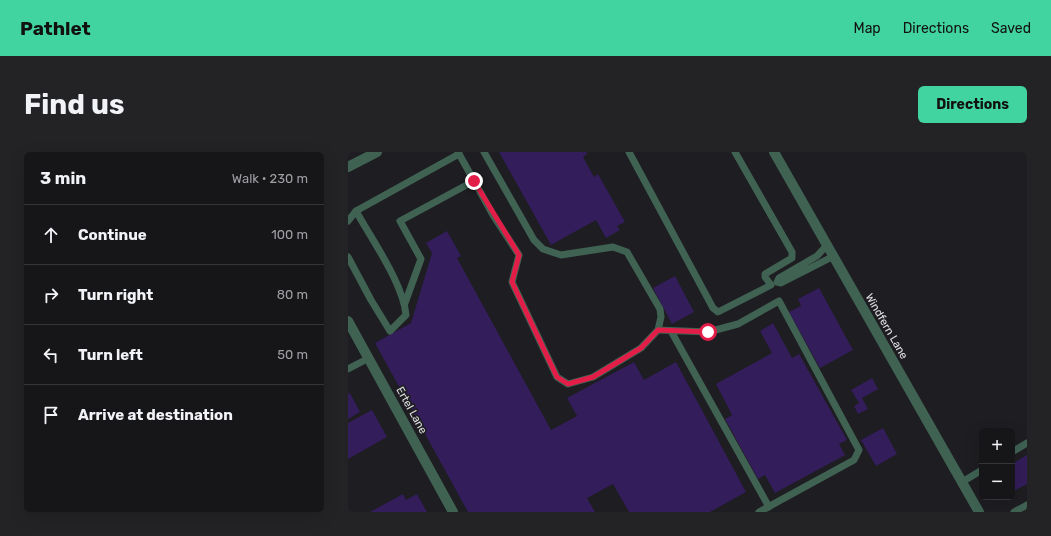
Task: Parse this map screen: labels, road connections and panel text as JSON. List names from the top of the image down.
{
  "streets": {
    "street": ["Windfern Lane", "Ertel Lane"]
  },
  "page": {
    "header": "Pathlet",
    "nav": ["Map", "Directions", "Saved"],
    "buttons": "Directions",
    "title": "Find us",
    "heading": ["3 min", "Walk · 230 m"],
    "list": [
      ["Continue", "100 m"],
      ["Turn right", "80 m"],
      ["Turn left", "50 m"],
      "Arrive at destination"
    ],
    "map_buttons": ["+", "−"]
  }
}
